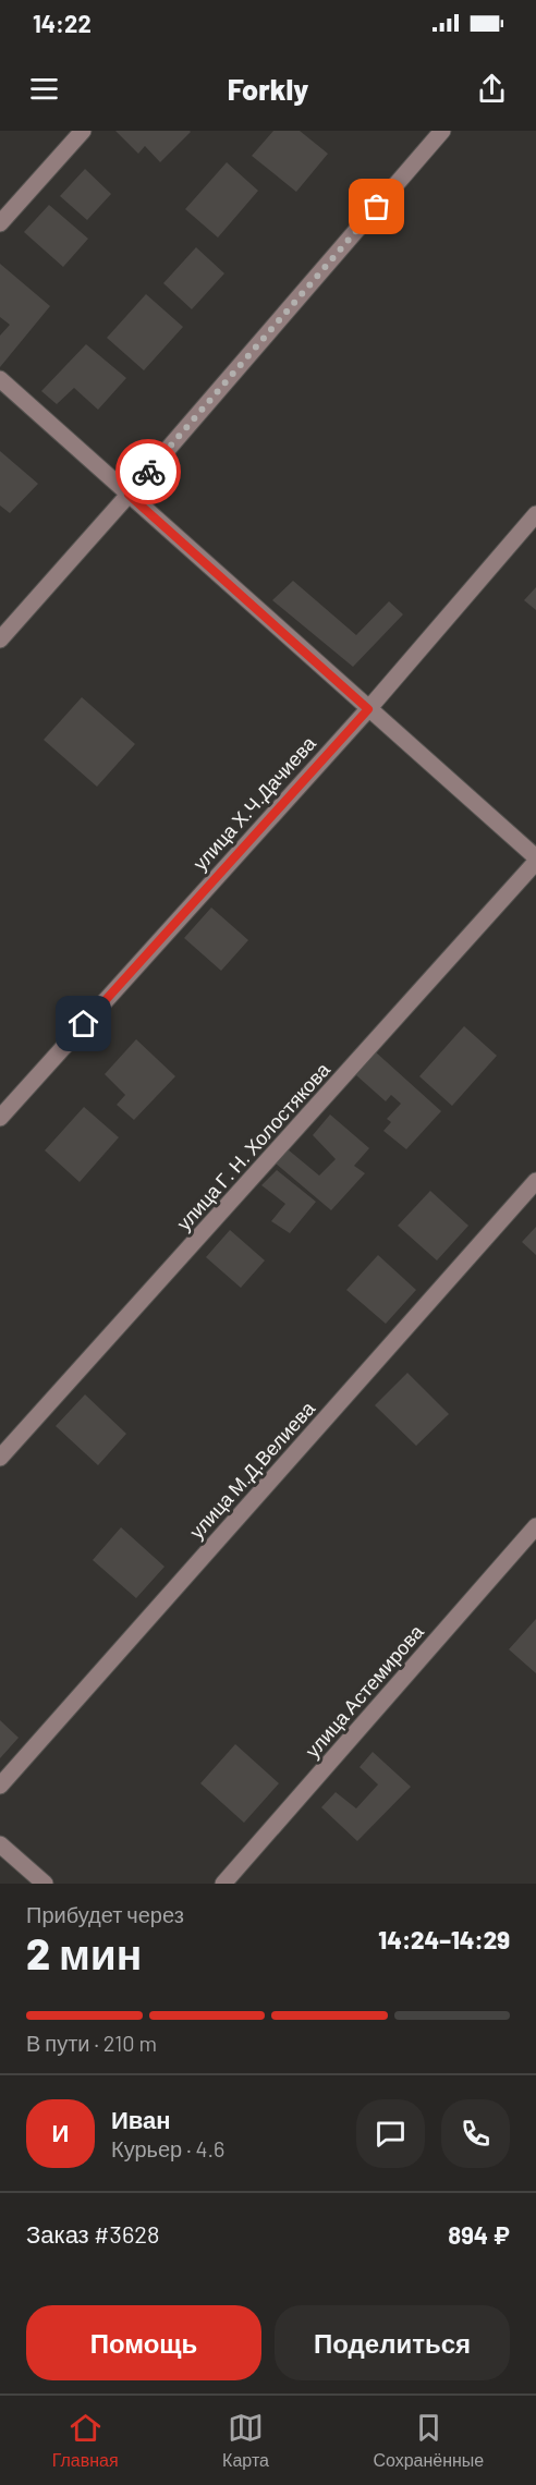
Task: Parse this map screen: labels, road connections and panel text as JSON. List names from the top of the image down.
{
  "streets": {
    "street": [
      "улица Х.Ч.Дачиева",
      "улица Г. Н. Холостякова",
      "улица М.Д.Велиева",
      "улица Астемирова"
    ]
  },
  "page": {
    "status": "14:22",
    "header": "Forkly",
    "heading": ["2 мин", "Прибудет через", "14:24–14:29"],
    "panel": [
      "Иван",
      "Курьер · 4.6",
      "Заказ #3628",
      "894 ₽"
    ],
    "bar": "В пути · 210 m",
    "round": "И",
    "buttons": ["Помощь", "Поделиться"],
    "tabs": ["Главная", "Карта", "Сохранённые"]
  }
}
